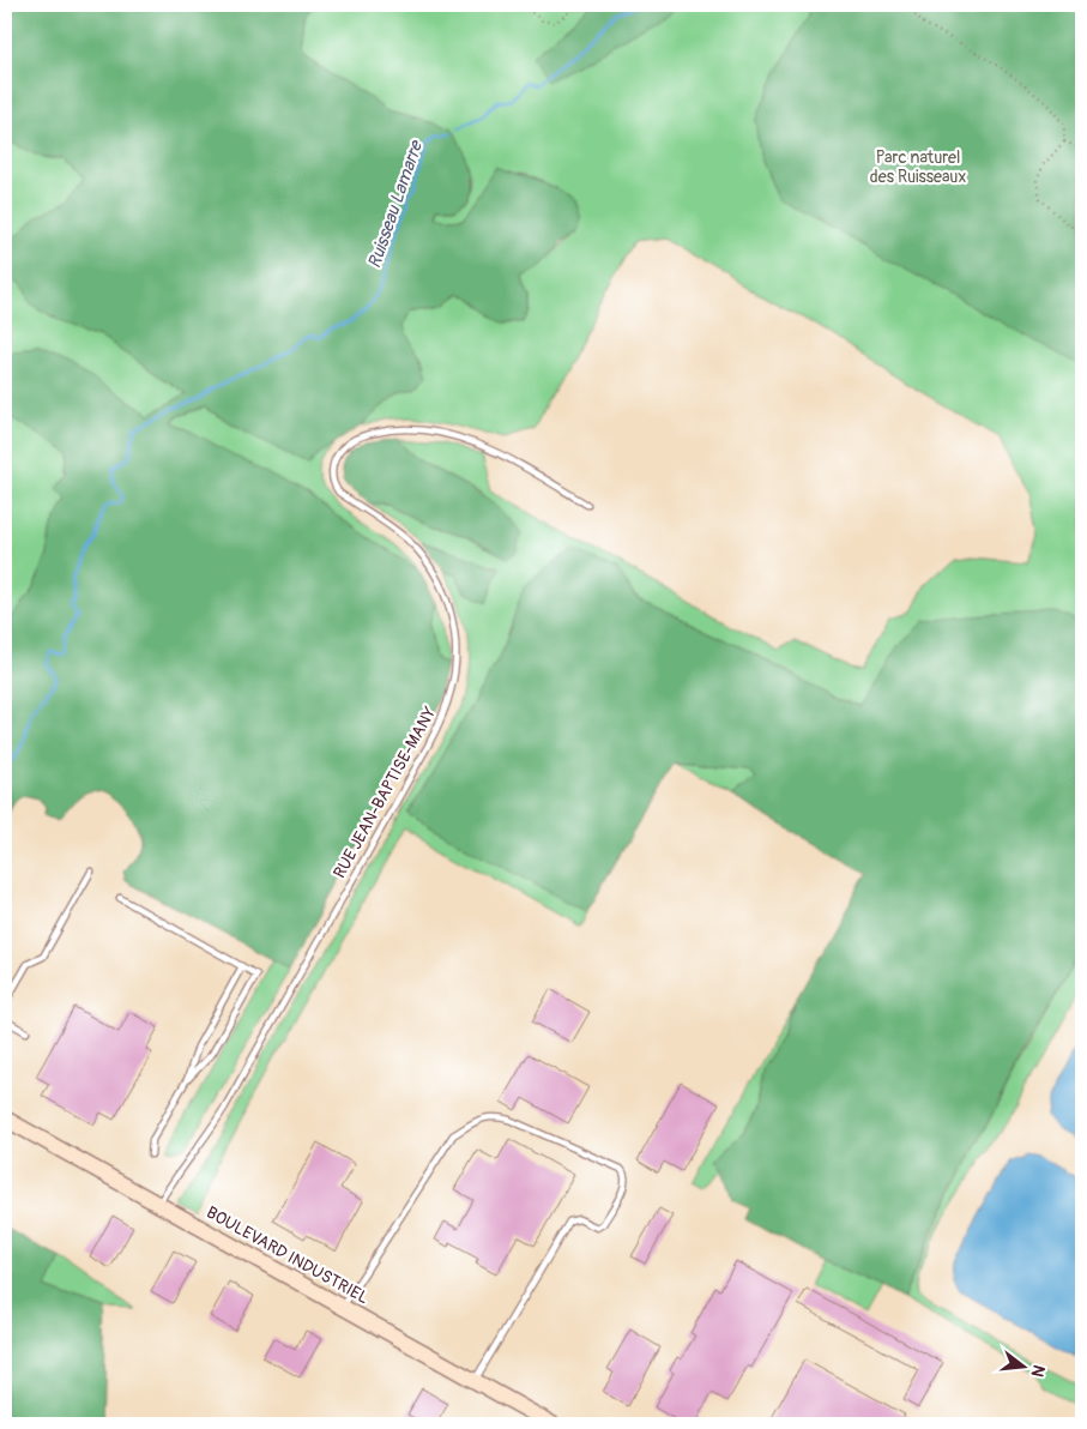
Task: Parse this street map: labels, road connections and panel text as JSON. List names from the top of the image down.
{
  "streets": {
    "street": ["BOULEVARD INDUSTRIEL"],
    "lane": ["RUE JEAN-BAPTISE-MANY"]
  },
  "crossings": [
    ["RUE JEAN-BAPTISE-MANY", "BOULEVARD INDUSTRIEL"]
  ],
  "water": ["Ruisseau Lamarre"],
  "parks": ["Parc naturel des Ruisseaux"],
  "north": "right"
}
